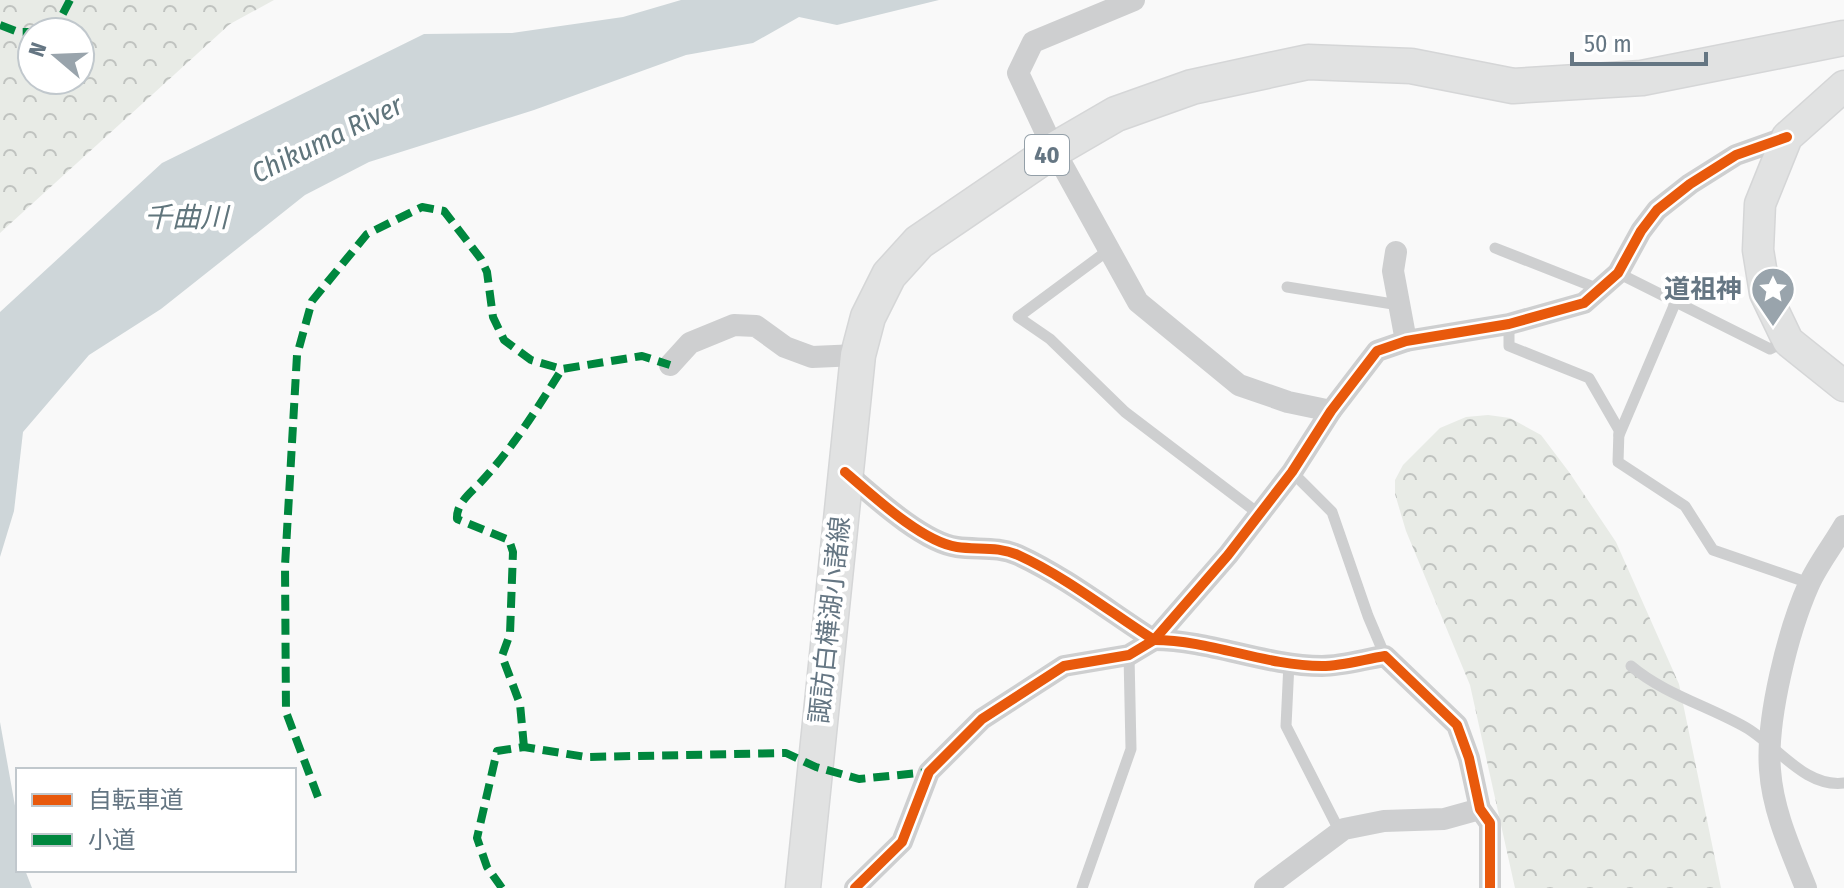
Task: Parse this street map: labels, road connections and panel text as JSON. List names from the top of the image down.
{
  "streets": {
    "main road": ["40", "諏訪白樺湖小諸線"]
  },
  "water": ["Chikuma River", "千曲川"],
  "places": {
    "place": ["道祖神"]
  },
  "legend": ["自転車道", "小道"],
  "scale_bar": "50 m",
  "north": "left"
}
